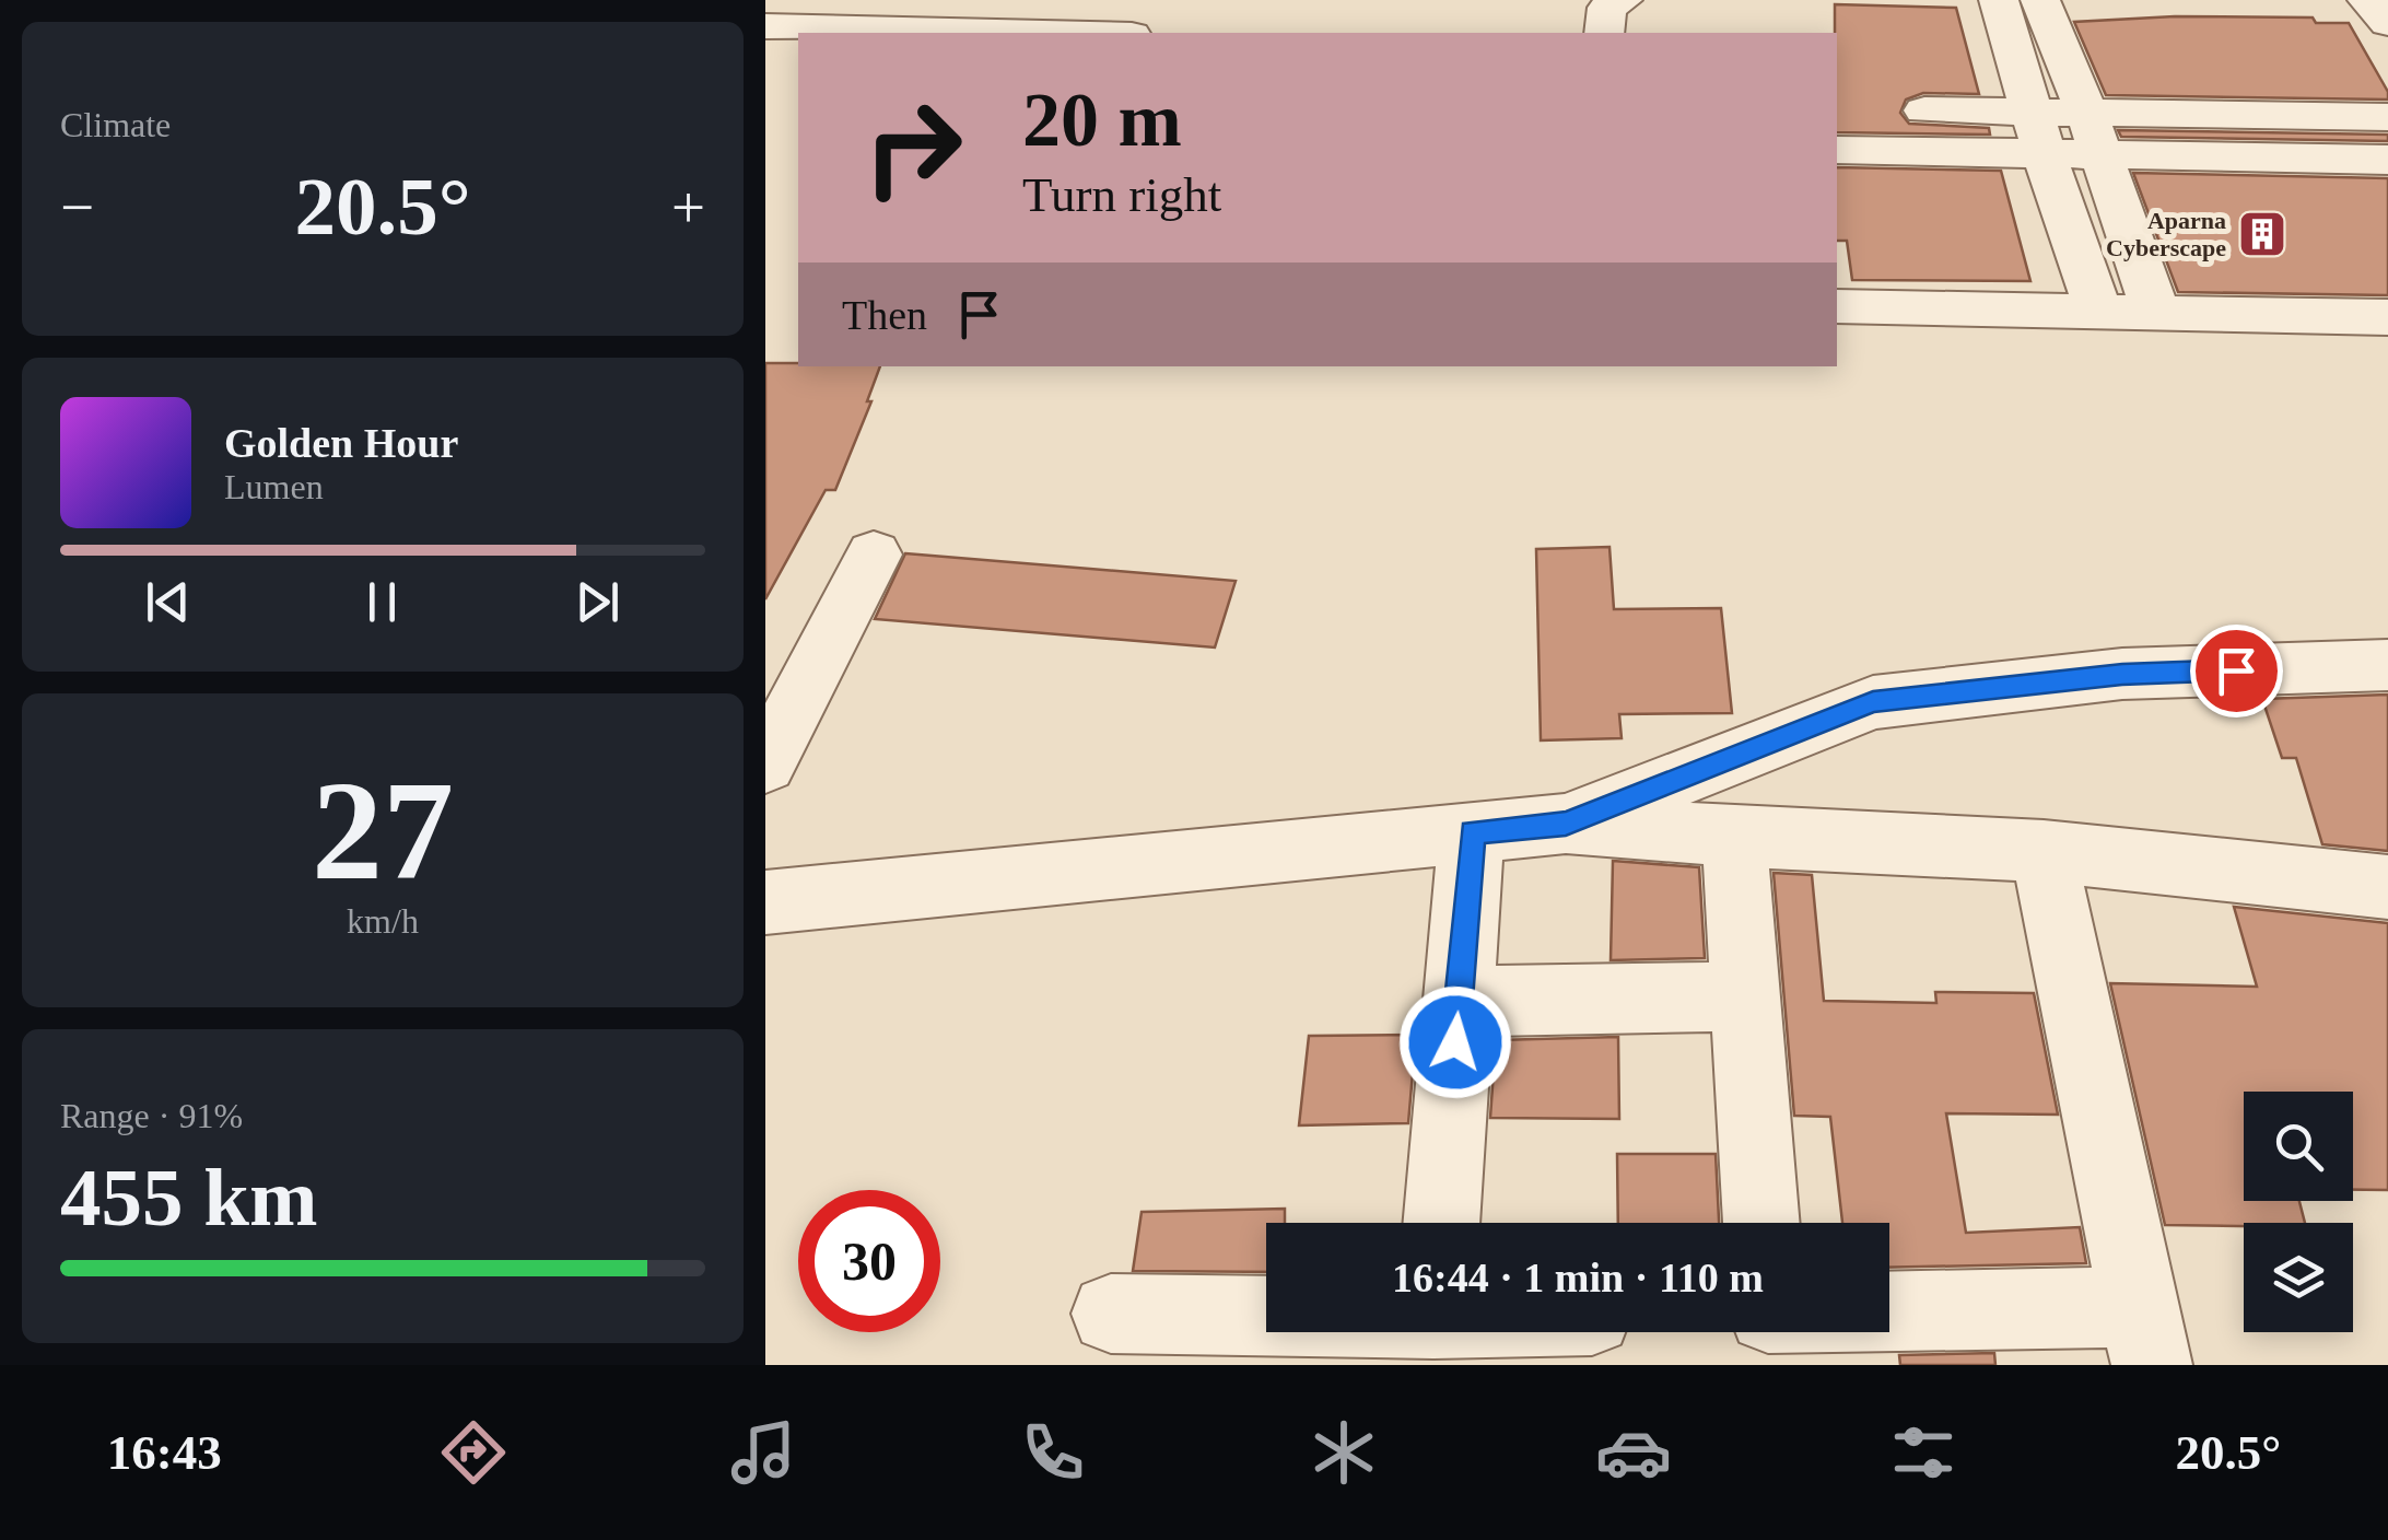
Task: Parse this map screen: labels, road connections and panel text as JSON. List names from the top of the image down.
{
  "places": {
    "building": ["Aparna Cyberscape"]
  },
  "page": {
    "tile": [
      "Climate",
      ["27", "km/h"],
      ["Range · 91%", "455 km"]
    ],
    "turn": ["20 m", "Turn right"],
    "heat": ["−", "20.5°", "+"],
    "then": "Then",
    "song": ["Golden Hour", "Lumen"],
    "limit": "30",
    "trip": "16:44 · 1 min · 110 m",
    "tabs": ["16:43", "20.5°"]
  }
}
